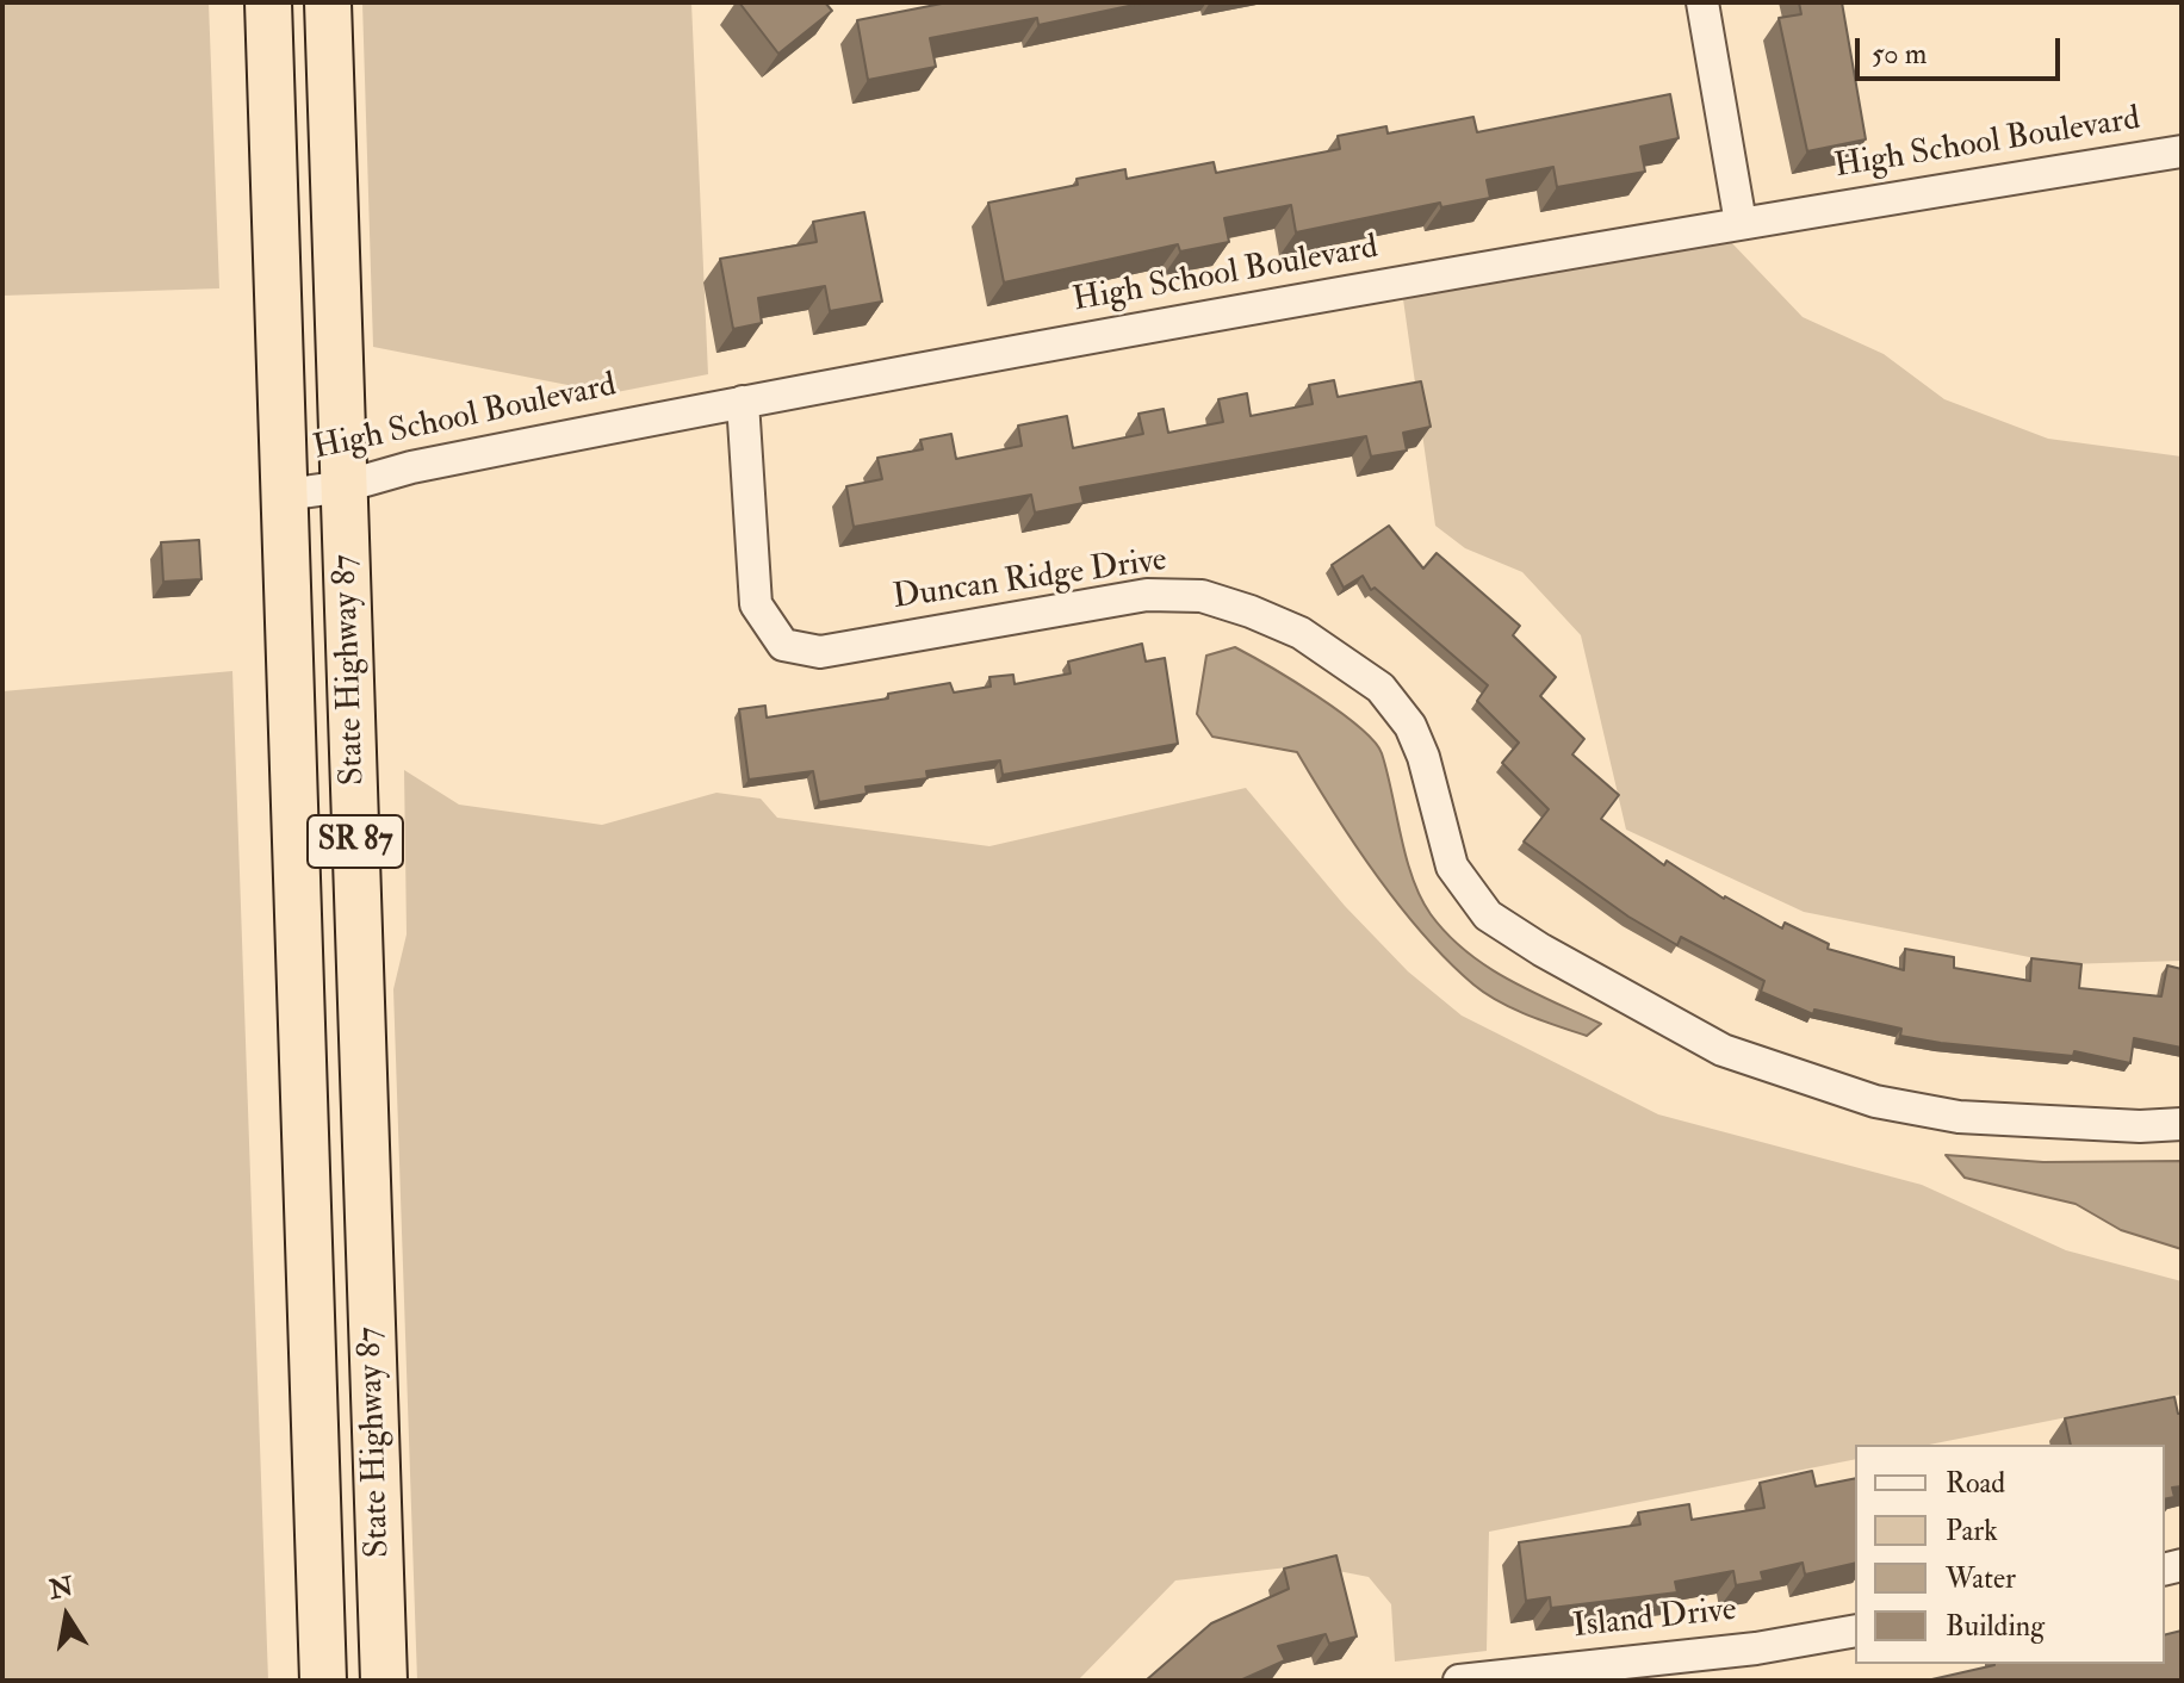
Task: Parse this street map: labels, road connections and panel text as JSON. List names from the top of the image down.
{
  "streets": {
    "highway": ["State Highway 87", "SR 87"],
    "street": ["High School Boulevard", "Duncan Ridge Drive", "Island Drive"]
  },
  "crossings": [
    ["High School Boulevard", "Duncan Ridge Drive"],
    ["High School Boulevard", "State Highway 87"],
    ["High School Boulevard", "SR 87"]
  ],
  "legend": [
    "Road",
    "Park",
    "Water",
    "Building"
  ],
  "scale_bar": "50 m",
  "north": "top"
}
